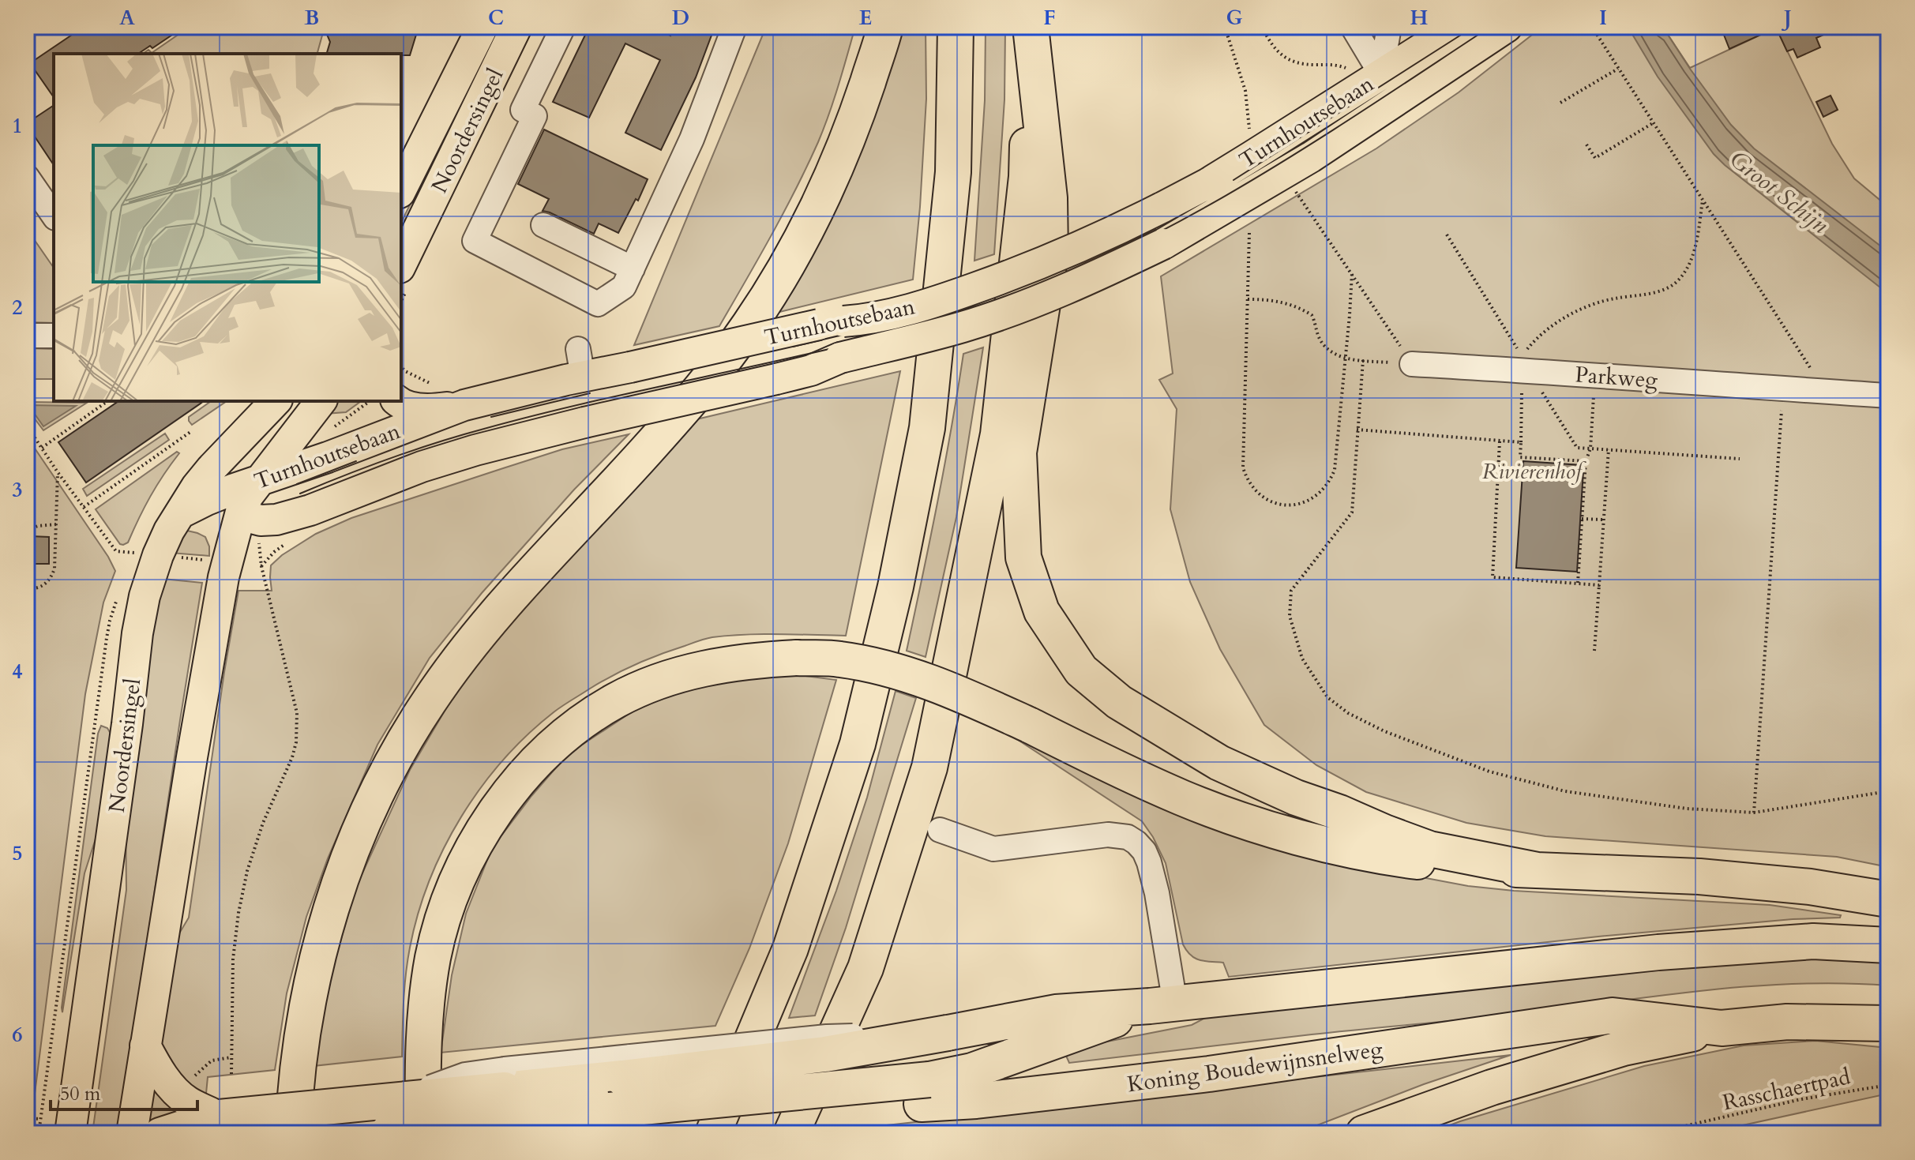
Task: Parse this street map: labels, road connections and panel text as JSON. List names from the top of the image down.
{
  "streets": {
    "highway": ["Koning Boudewijnsnelweg"],
    "main road": ["Turnhoutsebaan", "Noordersingel"],
    "street": ["Parkweg"],
    "path": ["Rasschaertpad"]
  },
  "crossings": [
    ["Turnhoutsebaan", "Noordersingel"]
  ],
  "water": ["Groot Schijn"],
  "parks": ["Rivierenhof"],
  "scale_bar": "50 m",
  "grid": {
    "columns": [
      "A",
      "B",
      "C",
      "D",
      "E",
      "F",
      "G",
      "H",
      "I",
      "J"
    ],
    "rows": [
      "1",
      "2",
      "3",
      "4",
      "5",
      "6"
    ]
  }
}
